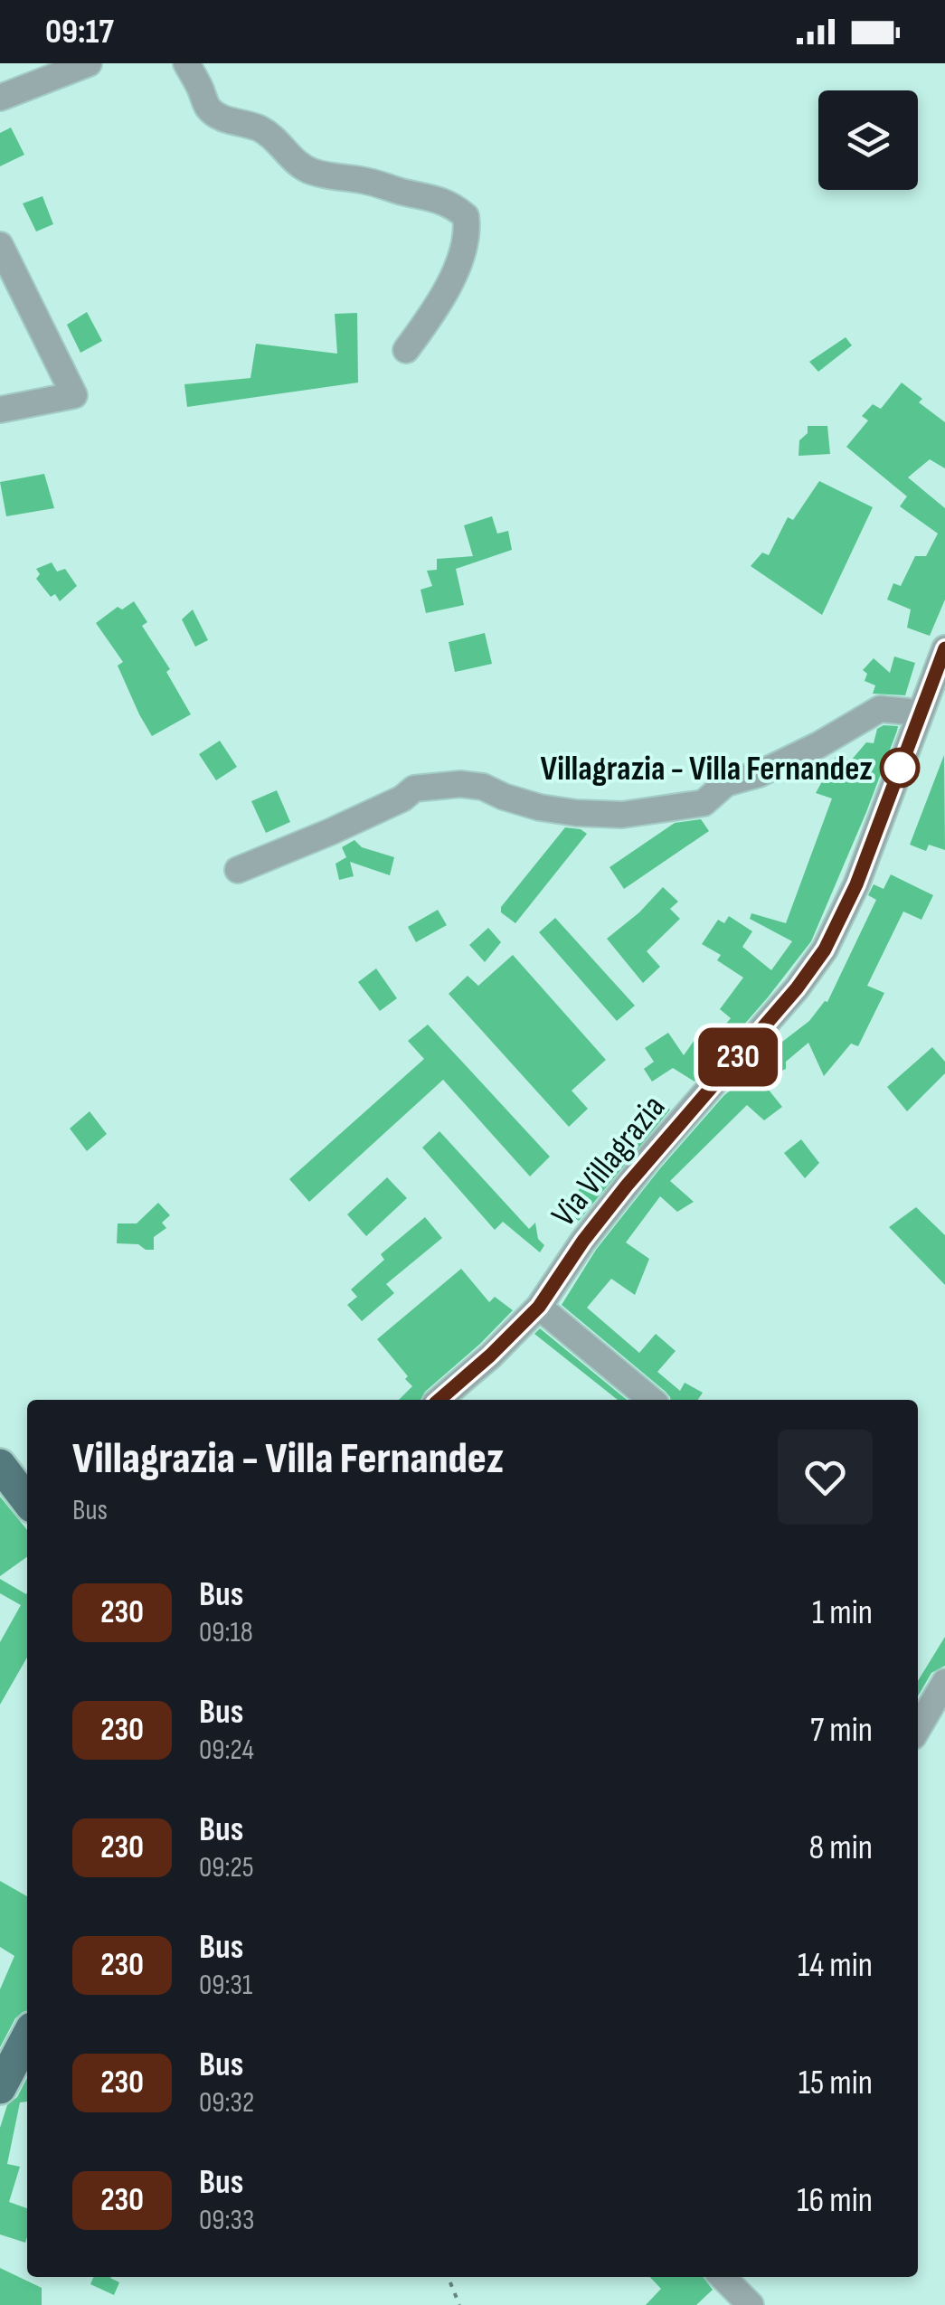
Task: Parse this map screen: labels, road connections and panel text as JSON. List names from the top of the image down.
{
  "streets": {
    "street": ["Via Villagrazia"]
  },
  "places": ["Villagrazia - Villa Fernandez"],
  "lines": ["bus line 230"],
  "page": {
    "status": "09:17",
    "on_map": "230",
    "heading": ["Villagrazia - Villa Fernandez", "Bus"],
    "list": [
      {
        "mark": "230",
        "name": "Bus",
        "note": "09:18",
        "value": "1 min"
      },
      {
        "mark": "230",
        "name": "Bus",
        "note": "09:24",
        "value": "7 min"
      },
      {
        "mark": "230",
        "name": "Bus",
        "note": "09:25",
        "value": "8 min"
      },
      {
        "mark": "230",
        "name": "Bus",
        "note": "09:31",
        "value": "14 min"
      },
      {
        "mark": "230",
        "name": "Bus",
        "note": "09:32",
        "value": "15 min"
      },
      {
        "mark": "230",
        "name": "Bus",
        "note": "09:33",
        "value": "16 min"
      }
    ]
  }
}
